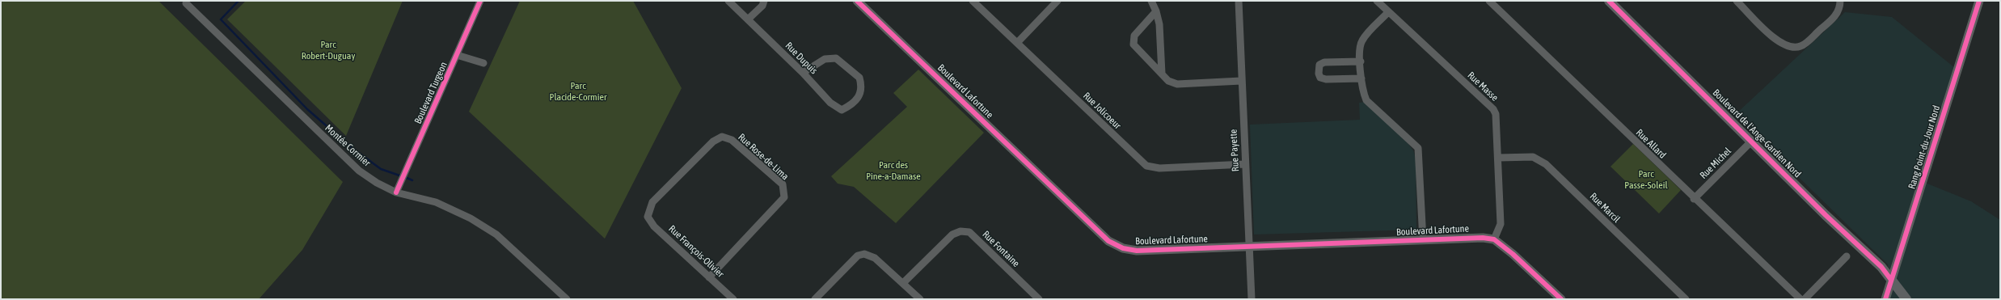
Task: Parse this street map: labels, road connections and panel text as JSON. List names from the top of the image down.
{
  "streets": {
    "main road": ["Boulevard de l'Ange-Gardien Nord"],
    "street": [
      "Rue Dupuis",
      "Rue Masse",
      "Boulevard Lafortune",
      "Boulevard Turgeon",
      "Rue Jolicoeur",
      "Rue Allard",
      "Montée Cormier",
      "Rang Point-du-Jour Nord",
      "Rue Payette",
      "Rue Rose-de-Lima",
      "Rue Michel",
      "Rue Marcil",
      "Rue Fontaine",
      "Rue François-Olivier"
    ]
  },
  "crossings": [
    ["Rue Masse", "Boulevard Lafortune"],
    ["Rue Masse", "Rue Marcil"],
    ["Boulevard Lafortune", "Rue Payette"],
    ["Boulevard Turgeon", "Montée Cormier"],
    ["Rue Jolicoeur", "Rue Payette"],
    ["Boulevard de l'Ange-Gardien Nord", "Rang Point-du-Jour Nord"],
    ["Boulevard de l'Ange-Gardien Nord", "Rue Michel"],
    ["Rue Allard", "Rue Michel"],
    ["Rue Rose-de-Lima", "Rue François-Olivier"]
  ],
  "parks": [
    "Parc Robert-Duguay",
    "Parc Placide-Cormier",
    "Parc des Pine-a-Damase",
    "Parc Passe-Soleil"
  ]
}
